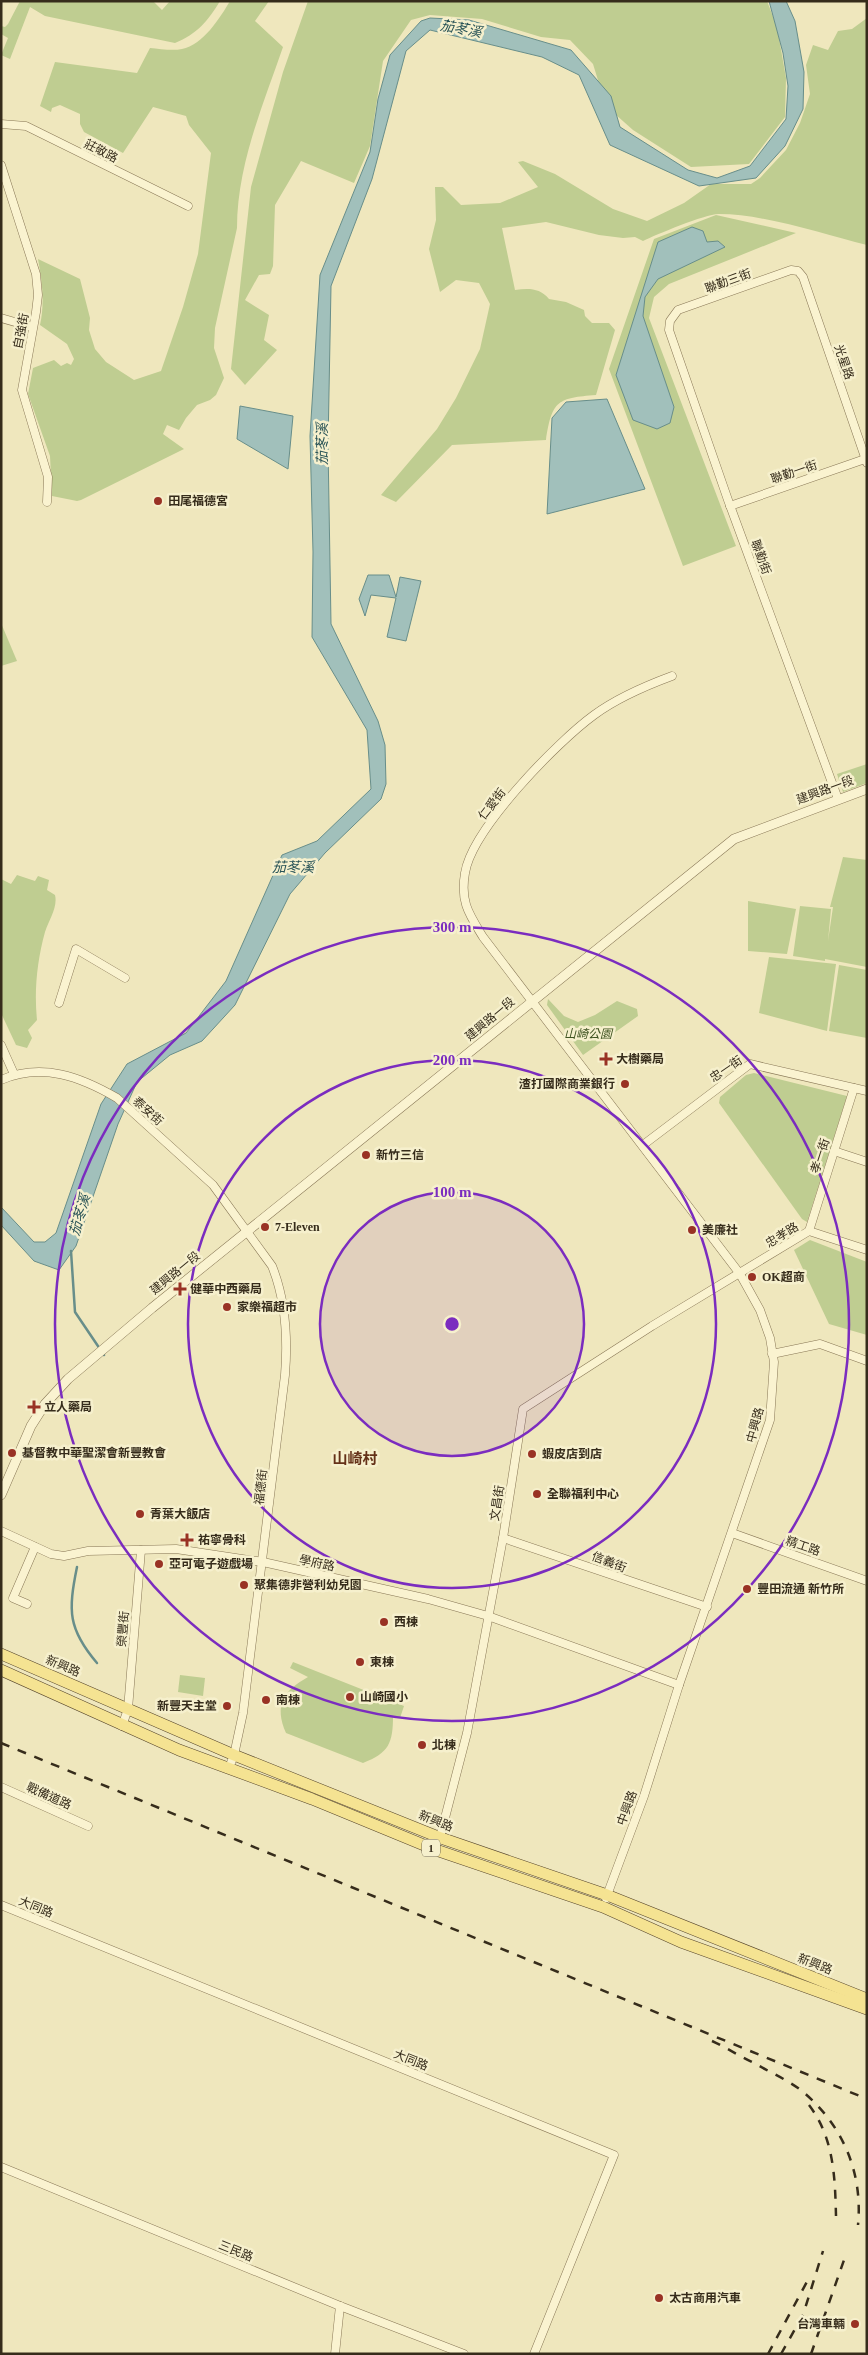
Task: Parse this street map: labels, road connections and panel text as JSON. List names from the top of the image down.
{
  "streets": {
    "main road": ["新興路", "1"],
    "street": [
      "莊敬路",
      "聯勤三街",
      "自強街",
      "光星路",
      "聯勤一街",
      "聯勤街",
      "建興路一段",
      "仁愛街",
      "忠一街",
      "泰安街",
      "孝一街",
      "忠孝路",
      "中興路",
      "福德街",
      "文昌街",
      "精工路",
      "信義街",
      "學府路",
      "榮豐街",
      "戰備道路",
      "大同路",
      "三民路"
    ]
  },
  "crossings": [
    ["聯勤三街", "光星路"],
    ["聯勤三街", "聯勤街"],
    ["光星路", "聯勤一街"],
    ["聯勤一街", "聯勤街"],
    ["聯勤街", "建興路一段"],
    ["建興路一段", "仁愛街"],
    ["建興路一段", "泰安街"],
    ["建興路一段", "中興路"],
    ["建興路一段", "福德街"],
    ["仁愛街", "中興路"],
    ["忠一街", "孝一街"],
    ["忠一街", "中興路"],
    ["泰安街", "福德街"],
    ["孝一街", "忠孝路"],
    ["忠孝路", "中興路"],
    ["忠孝路", "文昌街"],
    ["中興路", "文昌街"],
    ["中興路", "精工路"],
    ["中興路", "信義街"],
    ["中興路", "學府路"],
    ["中興路", "新興路"],
    ["福德街", "學府路"],
    ["福德街", "新興路"],
    ["文昌街", "信義街"],
    ["文昌街", "學府路"],
    ["文昌街", "新興路"],
    ["學府路", "榮豐街"],
    ["榮豐街", "新興路"]
  ],
  "districts": ["山崎村"],
  "water": ["茄苳溪"],
  "parks": ["山崎公園"],
  "places": {
    "other": [
      "田尾福德宮",
      "渣打國際商業銀行",
      "新竹三信",
      "7-Eleven",
      "美廉社",
      "OK超商",
      "家樂福超市",
      "基督教中華聖潔會新豐教會",
      "蝦皮店到店",
      "全聯福利中心",
      "青葉大飯店",
      "亞可電子遊戲場",
      "聚集德非營利幼兒園",
      "豐田流通 新竹所",
      "西棟",
      "東棟",
      "山崎國小",
      "南棟",
      "新豐天主堂",
      "北棟",
      "太古商用汽車",
      "台灣車輛"
    ],
    "health": [
      "大樹藥局",
      "健華中西藥局",
      "立人藥局",
      "祐寧骨科"
    ]
  },
  "rings": ["300 m", "200 m", "100 m"]
}
